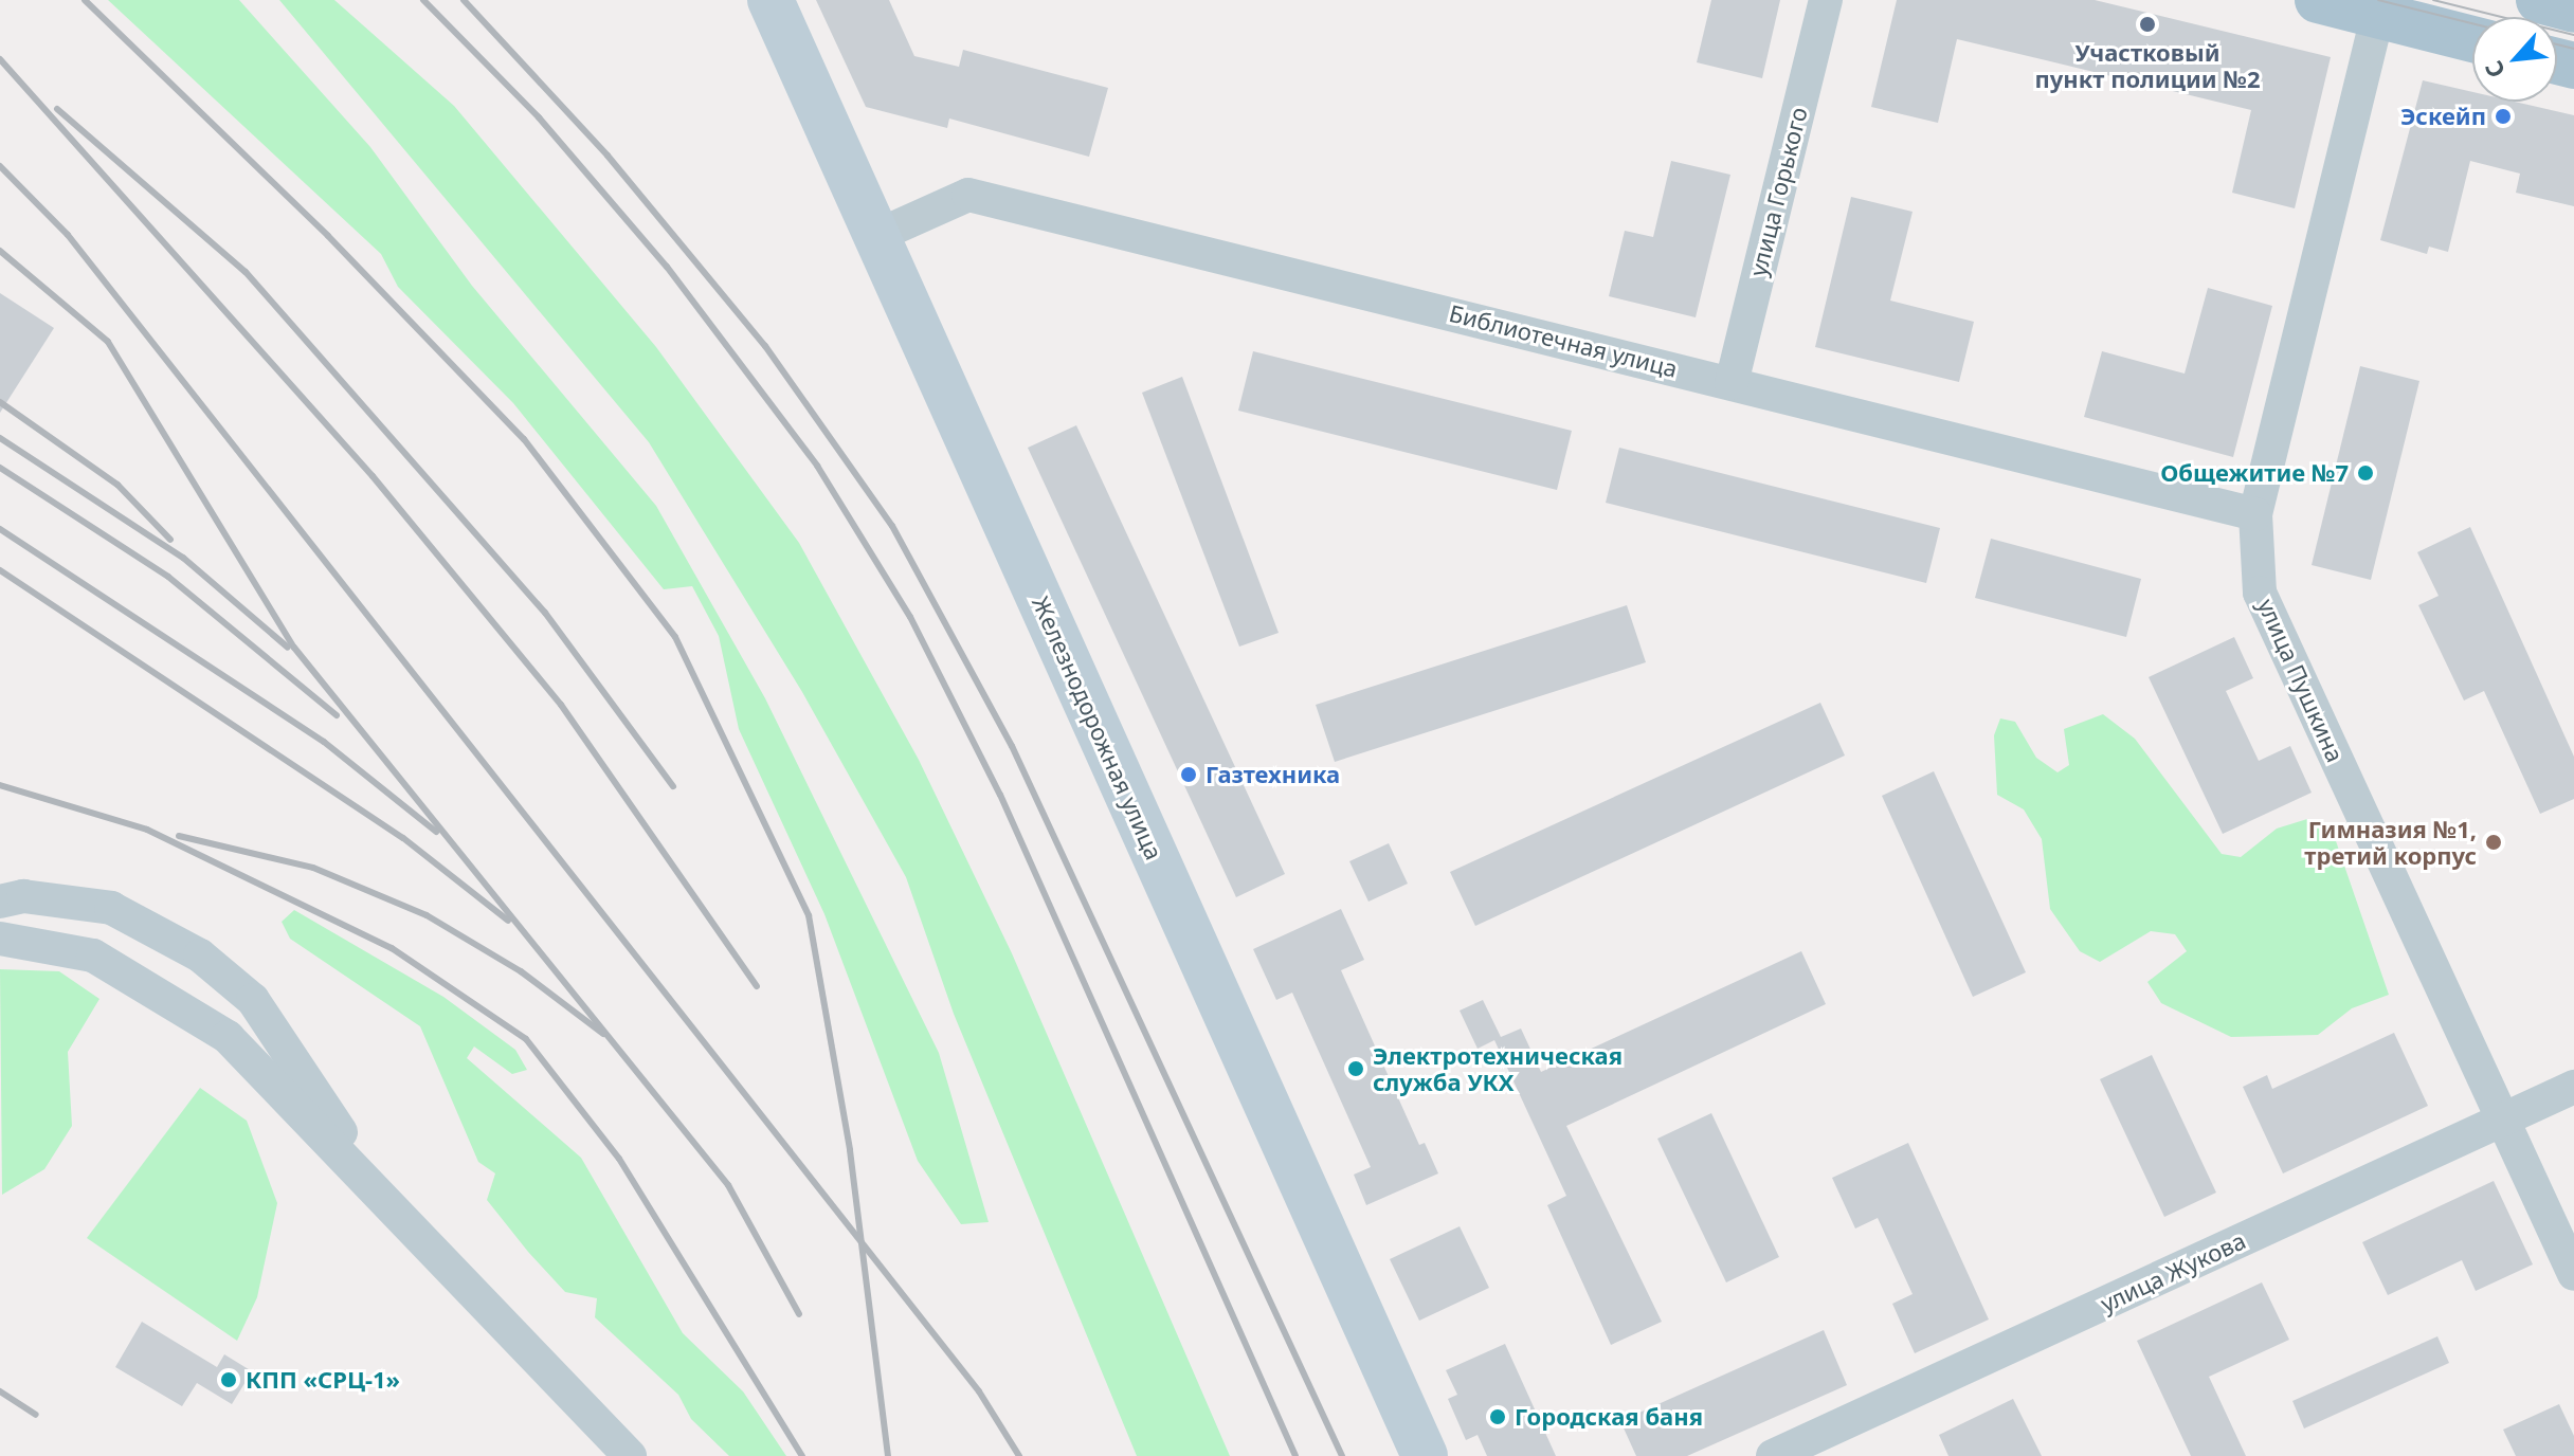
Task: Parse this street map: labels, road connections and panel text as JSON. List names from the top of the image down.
{
  "streets": {
    "main road": ["Железнодорожная улица"],
    "street": [
      "улица Горького",
      "Библиотечная улица",
      "улица Пушкина",
      "улица Жукова"
    ]
  },
  "crossings": [
    ["улица Горького", "Библиотечная улица"],
    ["Библиотечная улица", "улица Пушкина"],
    ["Библиотечная улица", "Железнодорожная улица"],
    ["улица Пушкина", "улица Жукова"]
  ],
  "places": [
    "Участковый пункт полиции №2",
    "Эскейп",
    "Общежитие №7",
    "Газтехника",
    "Гимназия №1, третий корпус",
    "Электротехническая служба УКХ",
    "КПП «СРЦ-1»",
    "Городская баня"
  ],
  "north": "bottom left"
}
